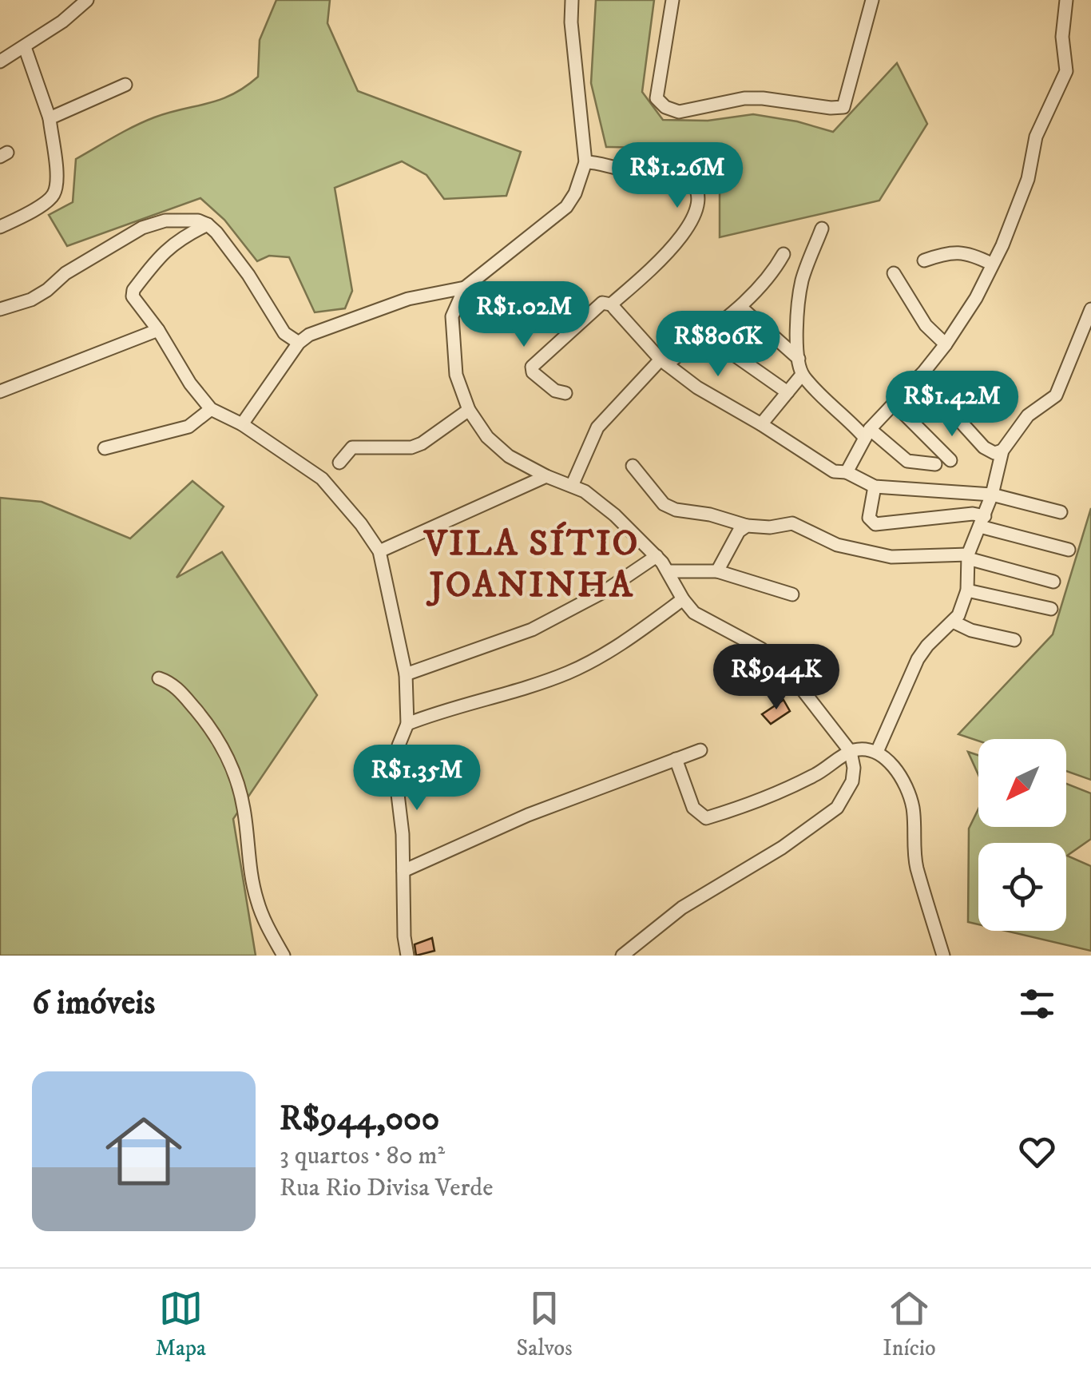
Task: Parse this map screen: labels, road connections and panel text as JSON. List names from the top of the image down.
{
  "districts": ["VILA SÍTIO JOANINHA"],
  "north": "bottom left",
  "page": {
    "price": [
      "R$1.26M",
      "R$1.02M",
      "R$806K",
      "R$1.42M",
      "R$944K",
      "R$1.35M"
    ],
    "heading": "6 imóveis",
    "list": [
      {
        "name": "R$944,000",
        "note": "3 quartos · 80 m² · Rua Rio Divisa Verde"
      }
    ],
    "tabs": ["Mapa", "Salvos", "Início"]
  }
}
